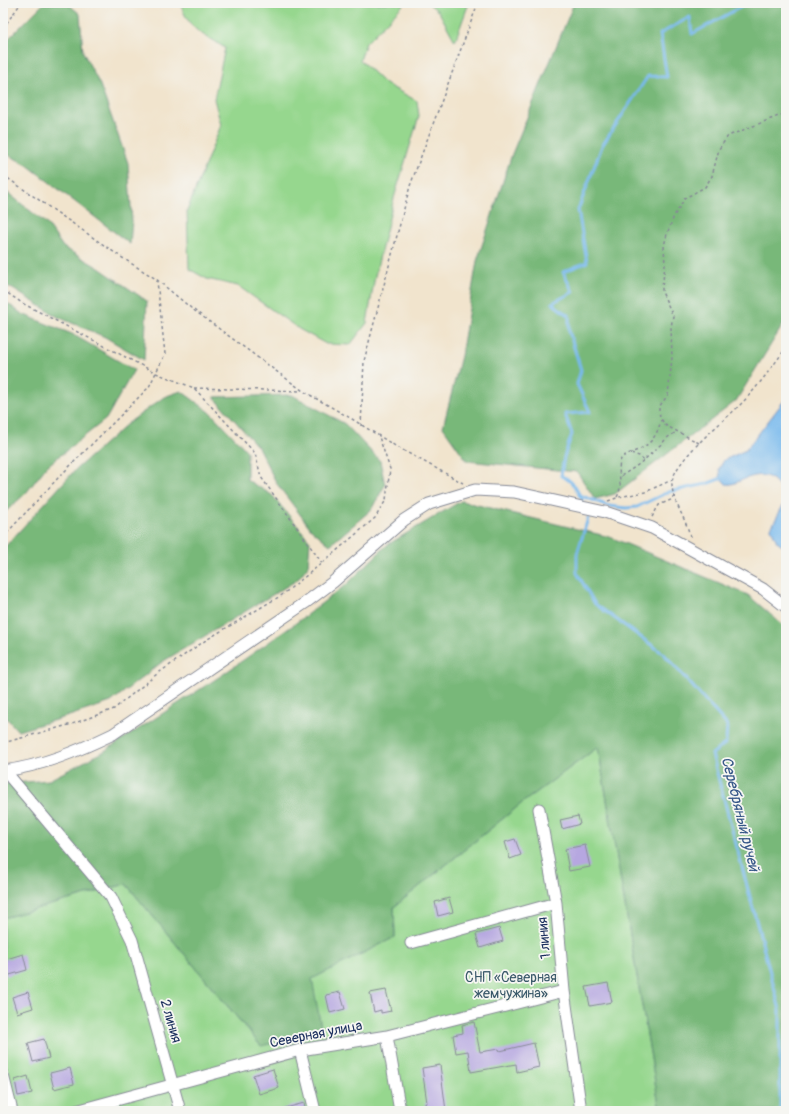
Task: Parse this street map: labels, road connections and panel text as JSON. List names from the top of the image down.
{
  "streets": {
    "street": ["1 линия", "2 линия", "Северная улица"]
  },
  "crossings": [
    ["1 линия", "Северная улица"],
    ["2 линия", "Северная улица"]
  ],
  "water": ["Серебряный ручей"],
  "parks": ["СНП «Северная жемчужина»"]
}
